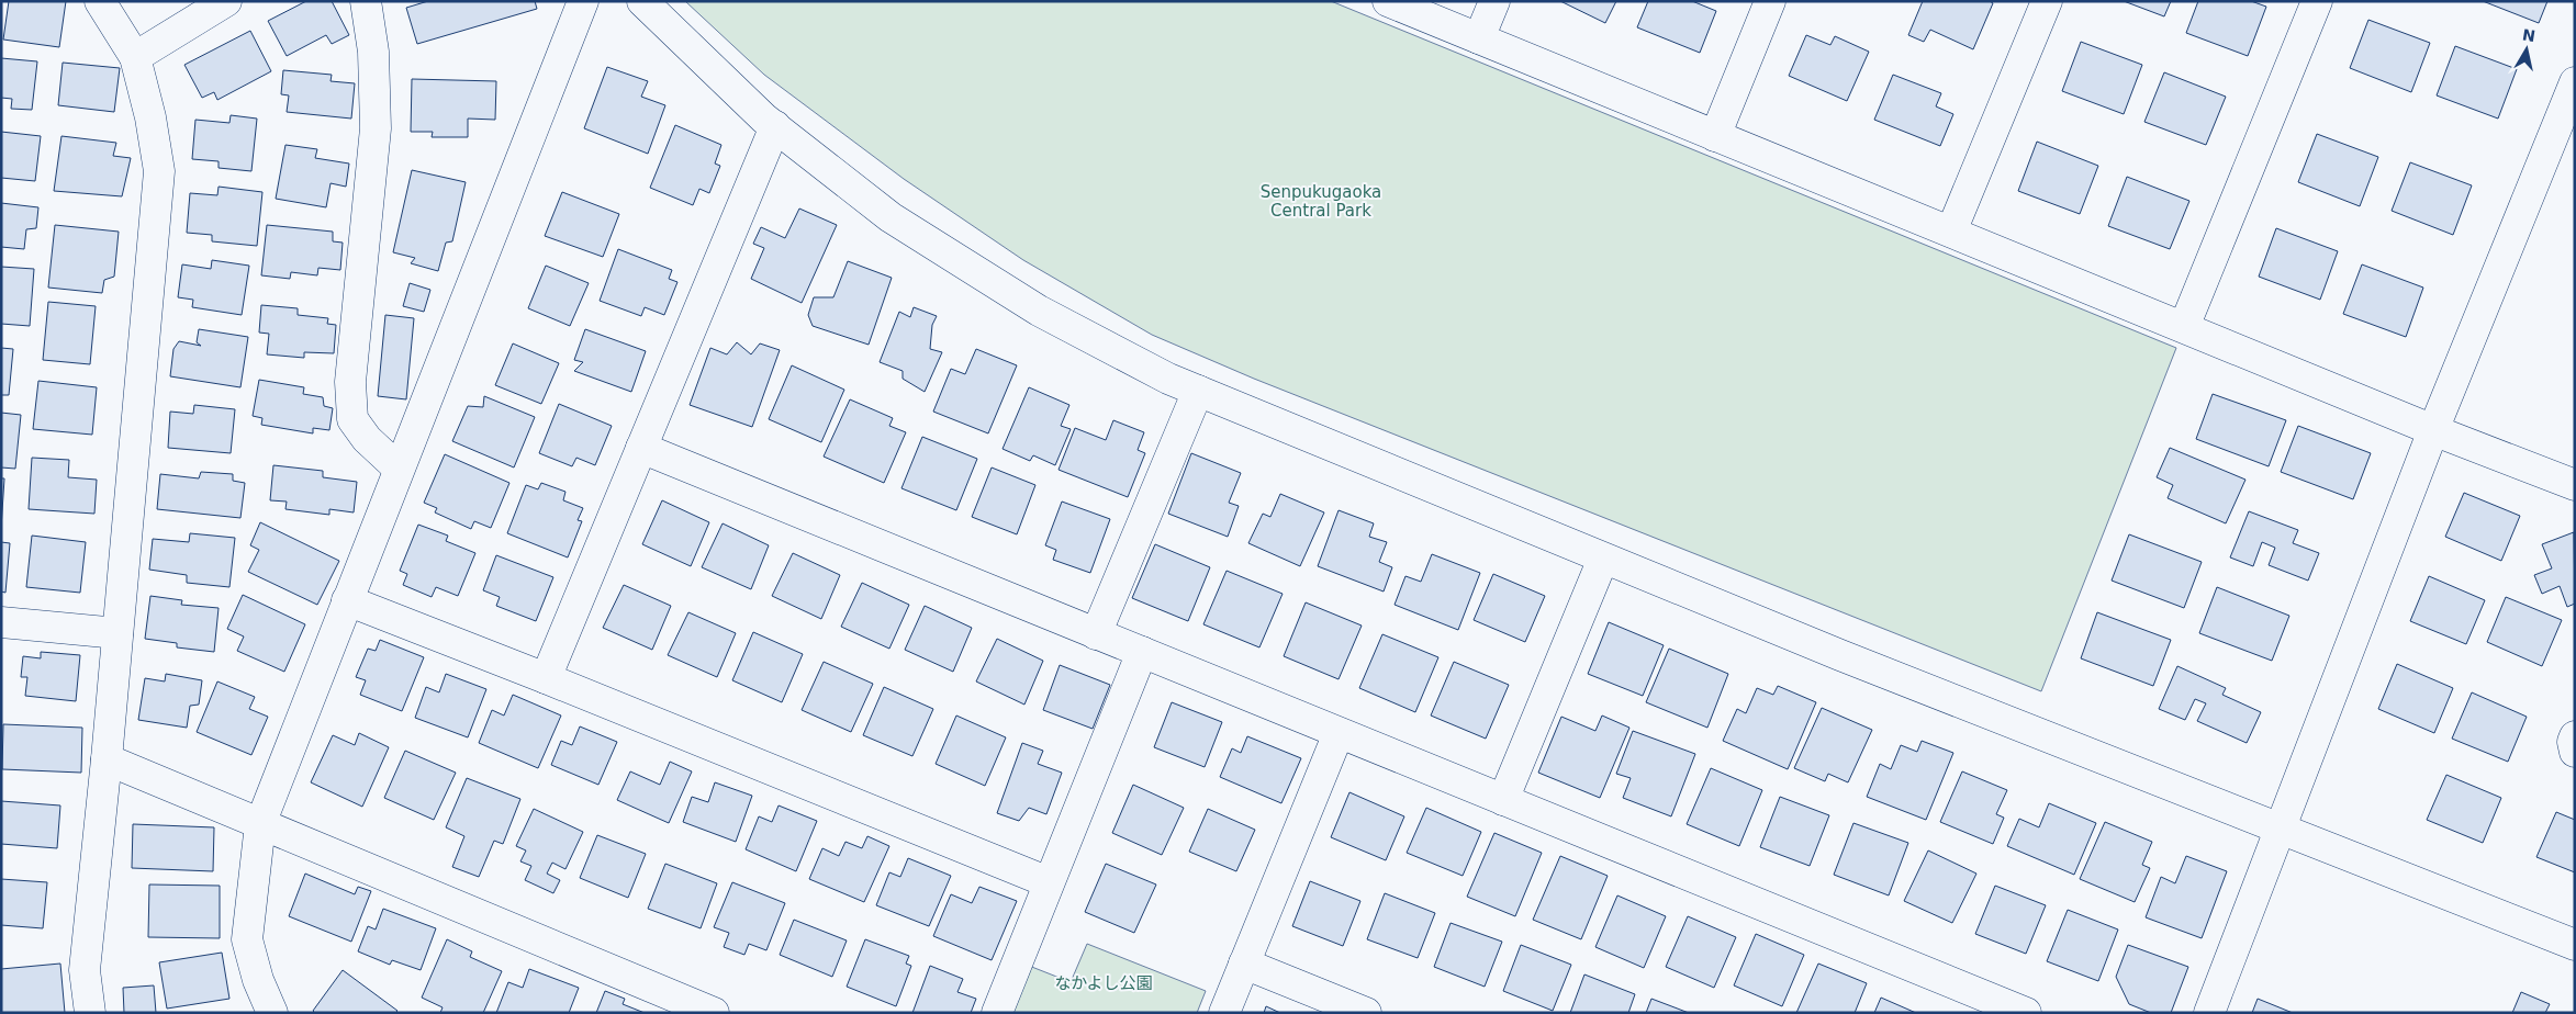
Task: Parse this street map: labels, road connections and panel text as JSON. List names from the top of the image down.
{
  "parks": ["Senpukugaoka Central Park", "なかよし公園"],
  "north": "top"
}
